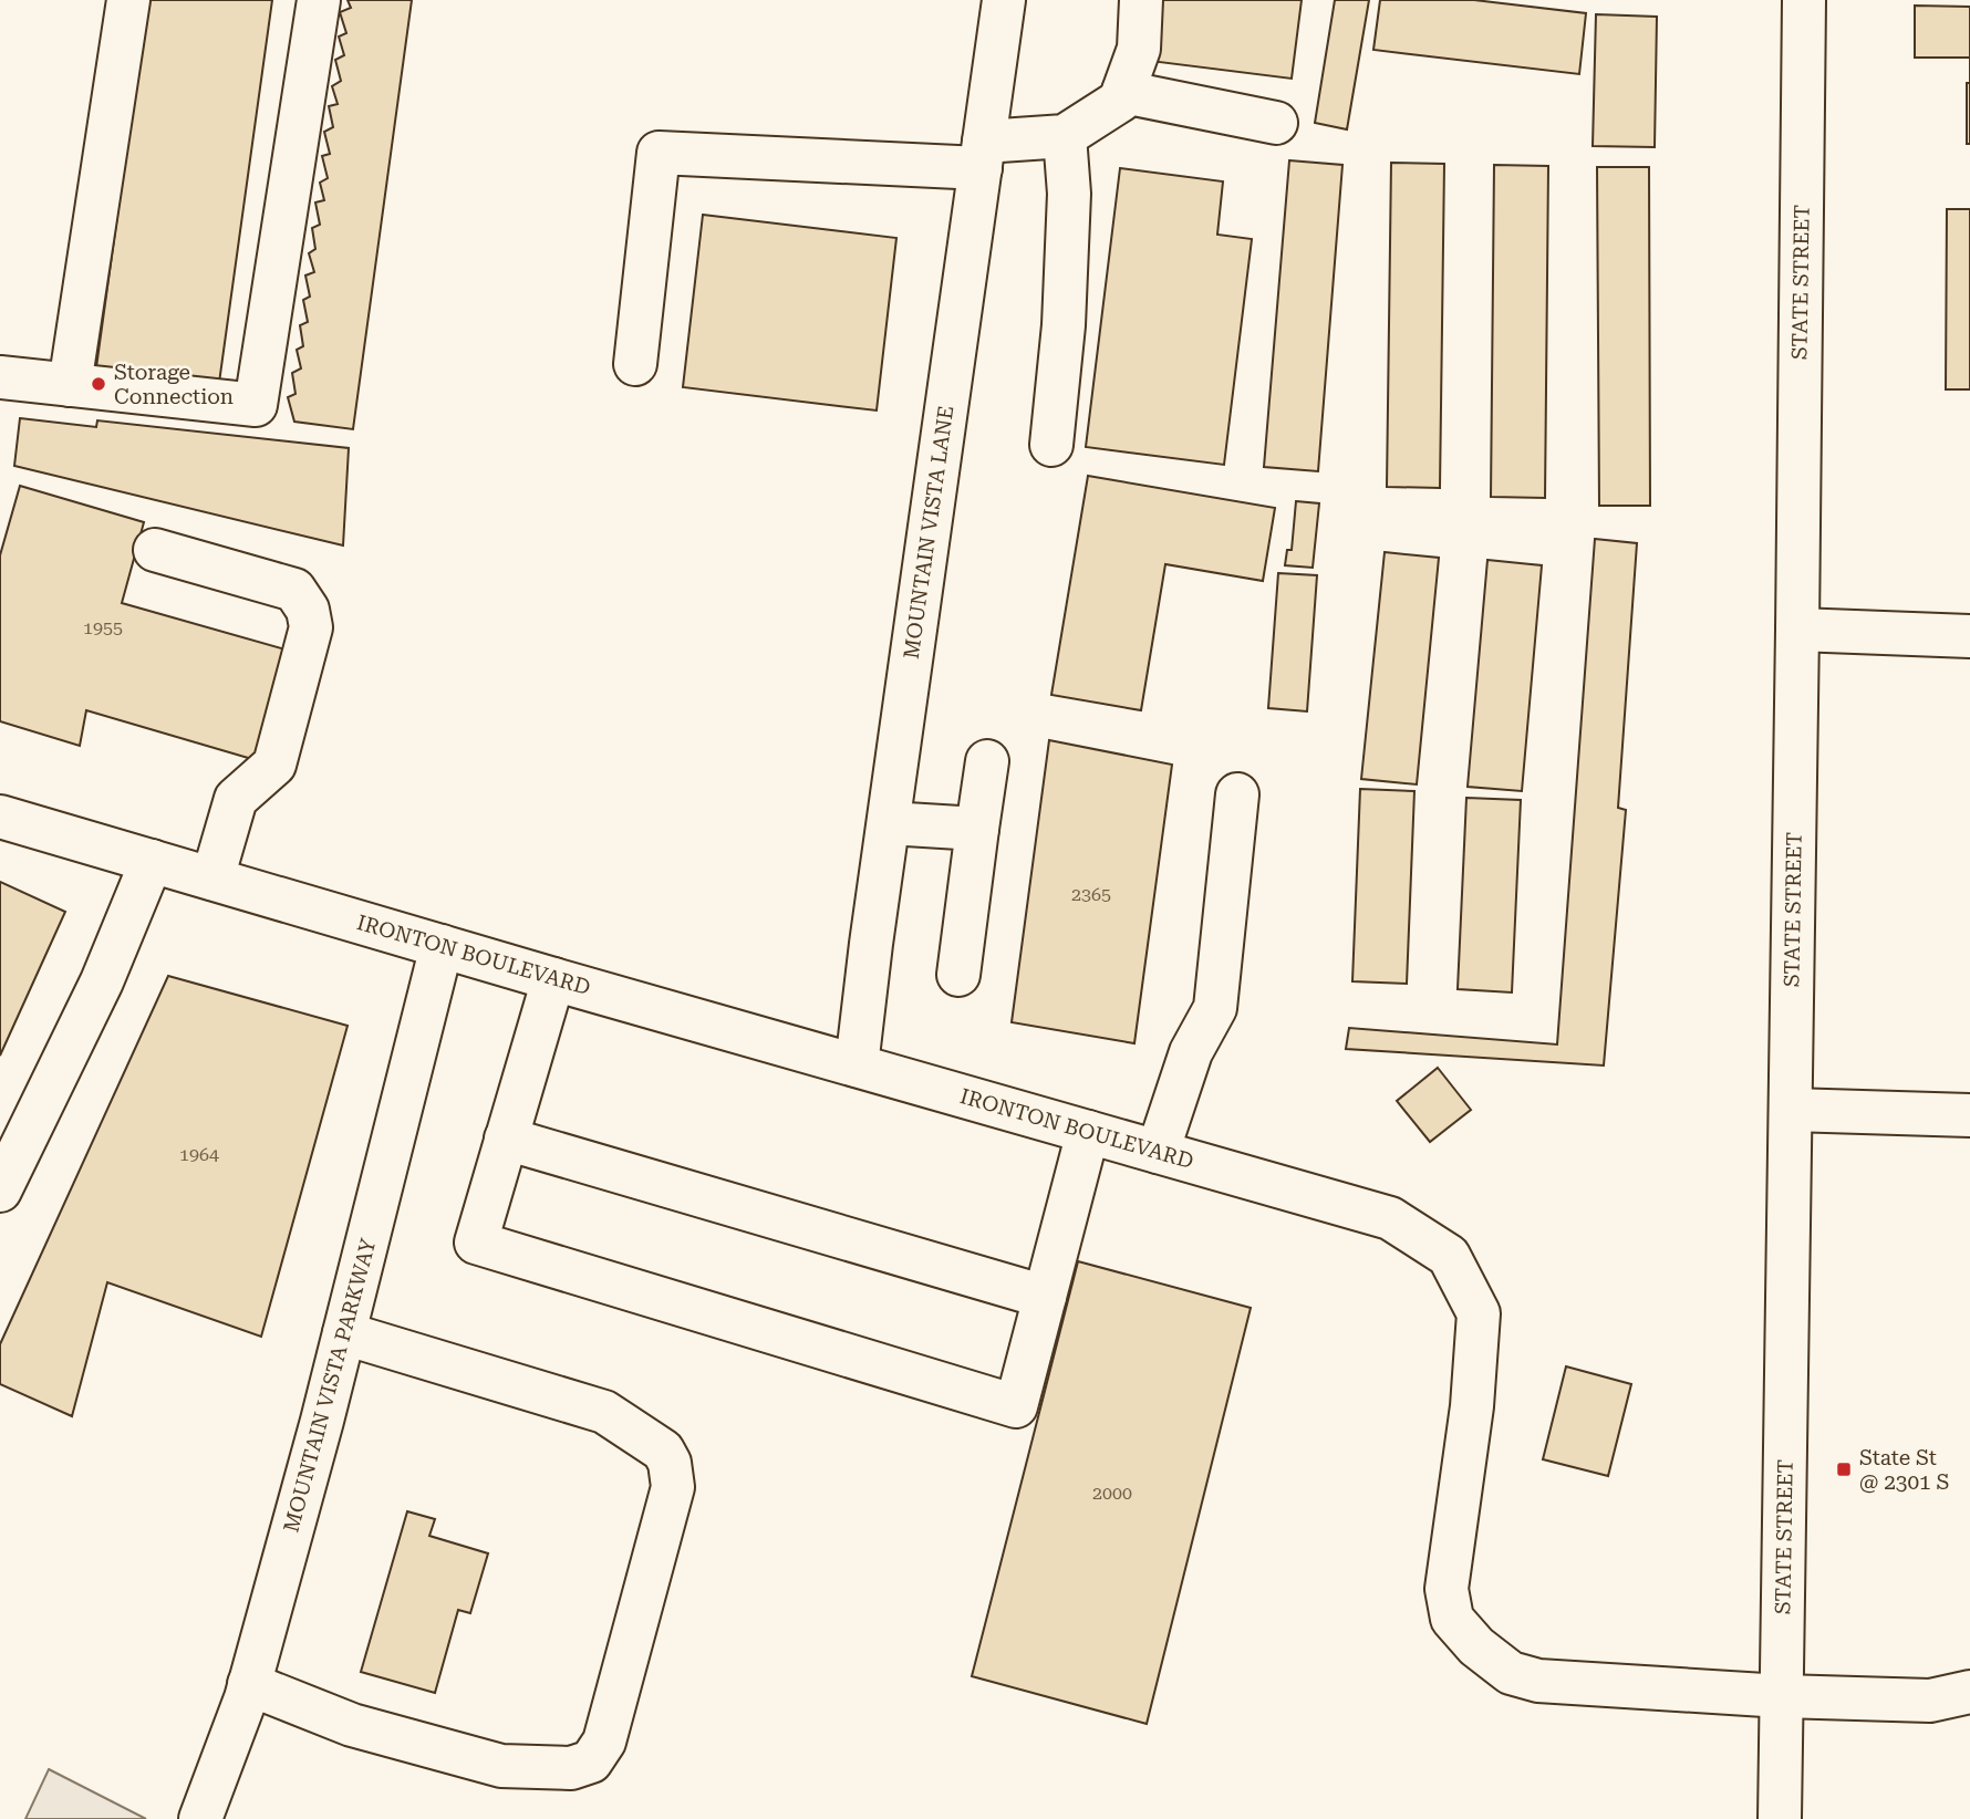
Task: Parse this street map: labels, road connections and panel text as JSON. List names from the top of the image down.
{
  "streets": {
    "street": [
      "STATE STREET",
      "MOUNTAIN VISTA LANE",
      "IRONTON BOULEVARD",
      "MOUNTAIN VISTA PARKWAY"
    ]
  },
  "crossings": [
    ["STATE STREET", "IRONTON BOULEVARD"],
    ["MOUNTAIN VISTA LANE", "IRONTON BOULEVARD"],
    ["IRONTON BOULEVARD", "MOUNTAIN VISTA PARKWAY"]
  ],
  "places": {
    "other": ["Storage Connection"],
    "transit": ["State St @ 2301 S"]
  },
  "house_numbers": [
    "1955",
    "2365",
    "1964",
    "2000"
  ]
}
